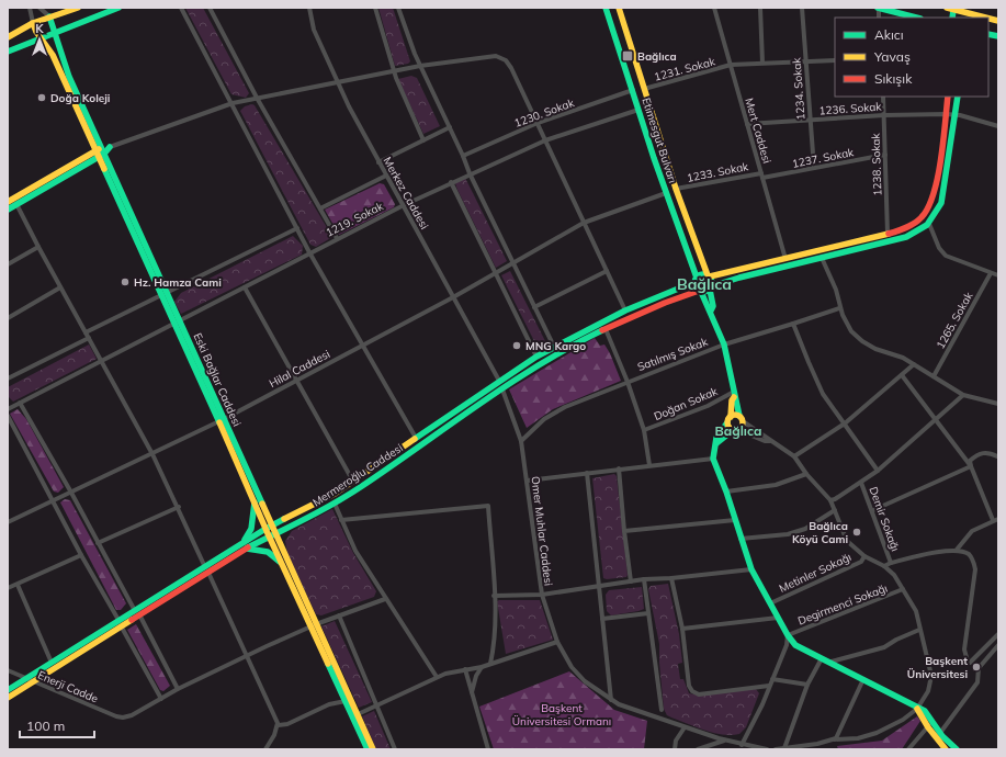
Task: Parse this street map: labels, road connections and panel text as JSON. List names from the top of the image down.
{
  "streets": {
    "main road": ["Etimesgut Bulvarı", "Eski Bağlar Caddesi", "Mermeroğlu Caddesi"],
    "street": [
      "1231. Sokak",
      "1234. Sokak",
      "1236. Sokak",
      "1230. Sokak",
      "Mert Caddesi",
      "1237. Sokak",
      "1238. Sokak",
      "1233. Sokak",
      "Merkez Caddesi",
      "1219. Sokak",
      "1265. Sokak",
      "Satılmış Sokak",
      "Hilal Caddesi",
      "Doğan Sokak",
      "Demir Sokağı",
      "Omer Muhlar Caddesi",
      "Metinler Sokağı",
      "Degirmenci Sokağı",
      "Enerji Cadde"
    ]
  },
  "crossings": [
    ["1231. Sokak", "1234. Sokak"],
    ["1231. Sokak", "Mert Caddesi"],
    ["1231. Sokak", "Etimesgut Bulvarı"],
    ["1234. Sokak", "1236. Sokak"],
    ["1234. Sokak", "1237. Sokak"],
    ["1236. Sokak", "Mert Caddesi"],
    ["1236. Sokak", "1238. Sokak"],
    ["1236. Sokak", "Mermeroğlu Caddesi"],
    ["1230. Sokak", "Etimesgut Bulvarı"],
    ["Mert Caddesi", "1237. Sokak"],
    ["Mert Caddesi", "1233. Sokak"],
    ["Mert Caddesi", "Mermeroğlu Caddesi"],
    ["Etimesgut Bulvarı", "1233. Sokak"],
    ["Etimesgut Bulvarı", "1219. Sokak"],
    ["Etimesgut Bulvarı", "Hilal Caddesi"],
    ["Etimesgut Bulvarı", "Mermeroğlu Caddesi"],
    ["1237. Sokak", "1238. Sokak"],
    ["1237. Sokak", "1233. Sokak"],
    ["1238. Sokak", "Mermeroğlu Caddesi"],
    ["Merkez Caddesi", "1219. Sokak"],
    ["Merkez Caddesi", "Hilal Caddesi"],
    ["Merkez Caddesi", "Mermeroğlu Caddesi"],
    ["1219. Sokak", "Eski Bağlar Caddesi"],
    ["Satılmış Sokak", "Omer Muhlar Caddesi"],
    ["Hilal Caddesi", "Eski Bağlar Caddesi"],
    ["Eski Bağlar Caddesi", "Mermeroğlu Caddesi"],
    ["Mermeroğlu Caddesi", "Omer Muhlar Caddesi"],
    ["Mermeroğlu Caddesi", "Enerji Cadde"]
  ],
  "districts": ["Bağlıca", "Bağlıca"],
  "parks": ["Başkent Üniversitesi Ormanı"],
  "places": {
    "transit": ["Bağlıca"],
    "other": [
      "Doğa Koleji",
      "Hz. Hamza Cami",
      "MNG Kargo",
      "Bağlıca Köyü Cami",
      "Başkent Üniversitesi"
    ]
  },
  "legend": ["Akıcı", "Yavaş", "Sıkışık"],
  "scale_bar": "100 m",
  "north": "top"
}
